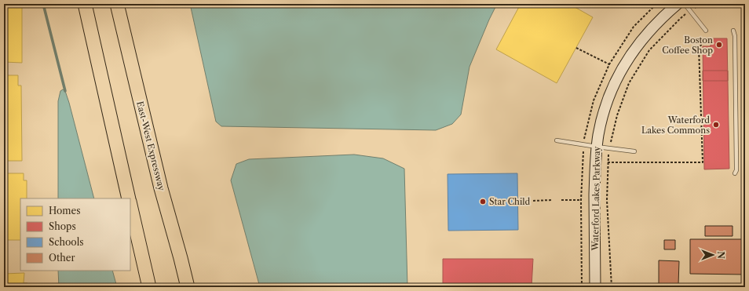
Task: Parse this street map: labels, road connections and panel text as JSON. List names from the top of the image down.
{
  "streets": {
    "highway": ["East-West Expressway"],
    "street": ["Waterford Lakes Parkway"]
  },
  "places": ["Boston Coffee Shop", "Waterford Lakes Commons", "Star Child"],
  "legend": [
    "Homes",
    "Shops",
    "Schools",
    "Other"
  ],
  "north": "right"
}
